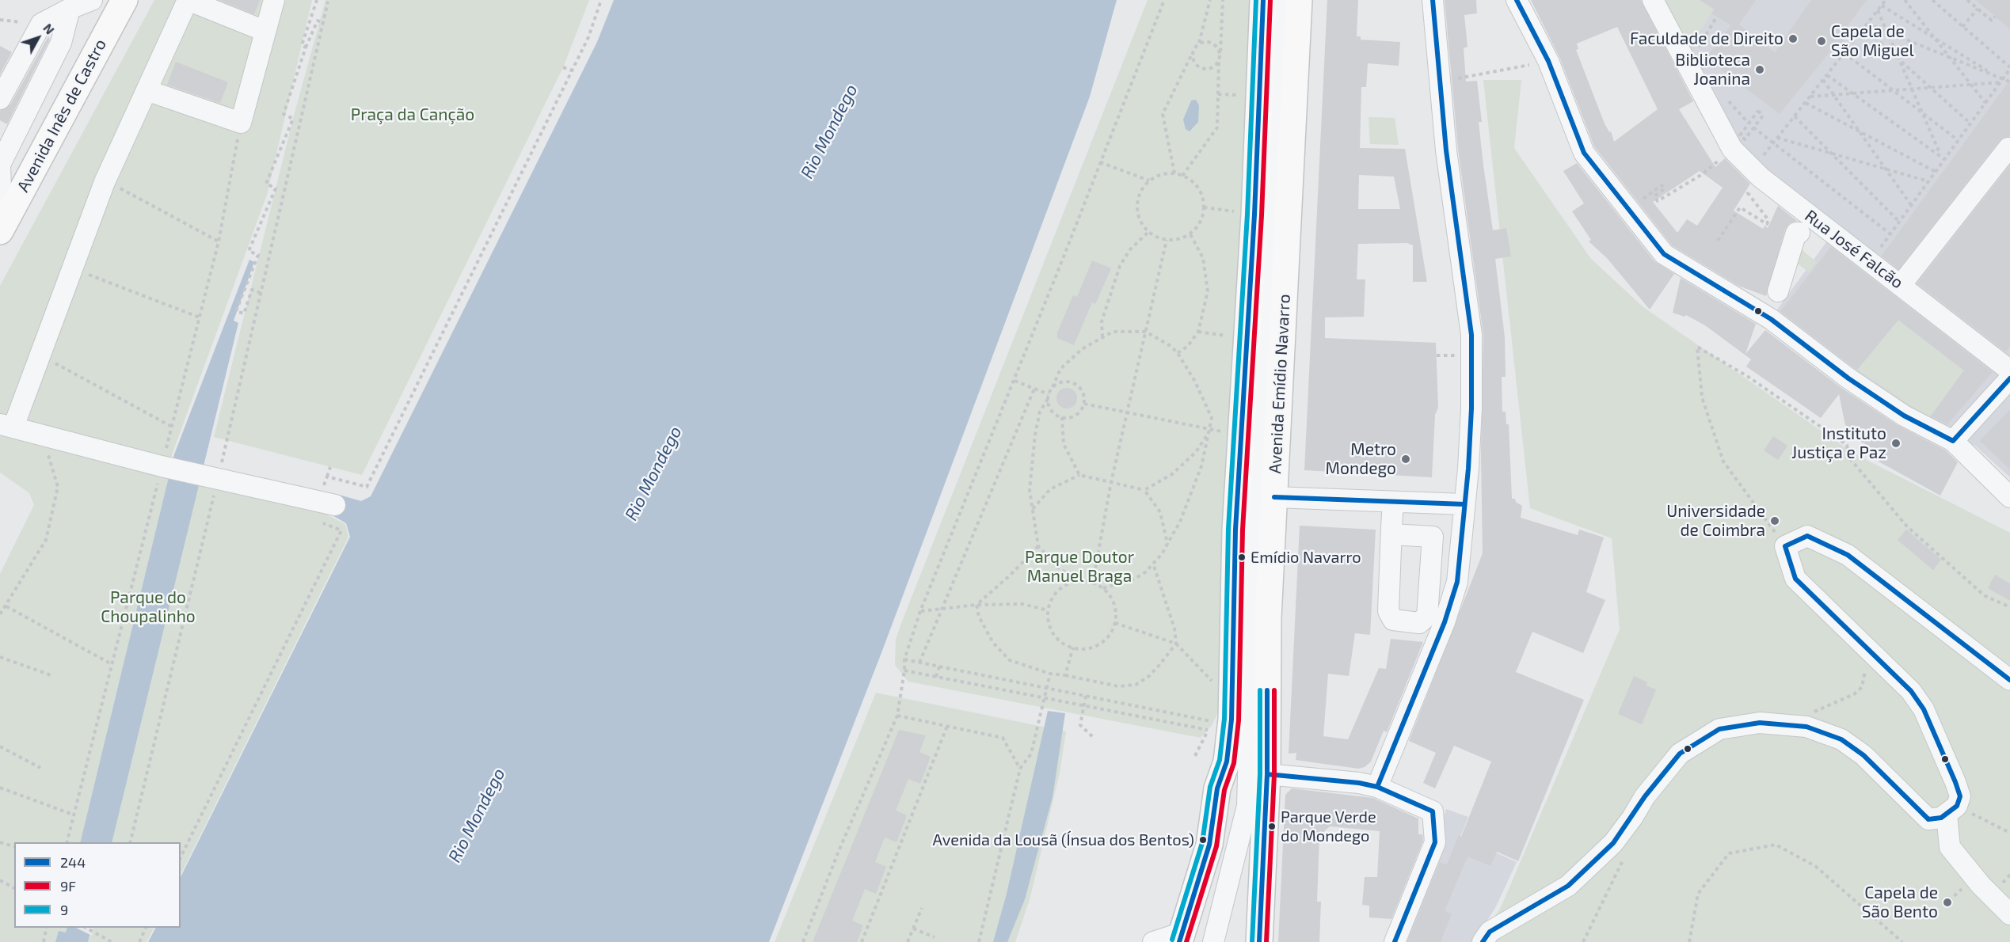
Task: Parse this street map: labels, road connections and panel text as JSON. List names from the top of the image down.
{
  "streets": {
    "main road": ["Avenida Inês de Castro", "Avenida Emídio Navarro"],
    "street": ["Rua José Falcão"]
  },
  "water": ["Rio Mondego"],
  "parks": ["Praça da Canção", "Parque Doutor Manuel Braga", "Parque do Choupalinho"],
  "places": [
    "Faculdade de Direito",
    "Capela de São Miguel",
    "Biblioteca Joanina",
    "Instituto Justiça e Paz",
    "Metro Mondego",
    "Universidade de Coimbra",
    "Emídio Navarro",
    "Parque Verde do Mondego",
    "Avenida da Lousã (Ínsua dos Bentos)",
    "Capela de São Bento"
  ],
  "lines": ["transit line 244", "transit line 9F", "transit line 9"],
  "legend": ["244", "9F", "9"],
  "north": "top right"
}
